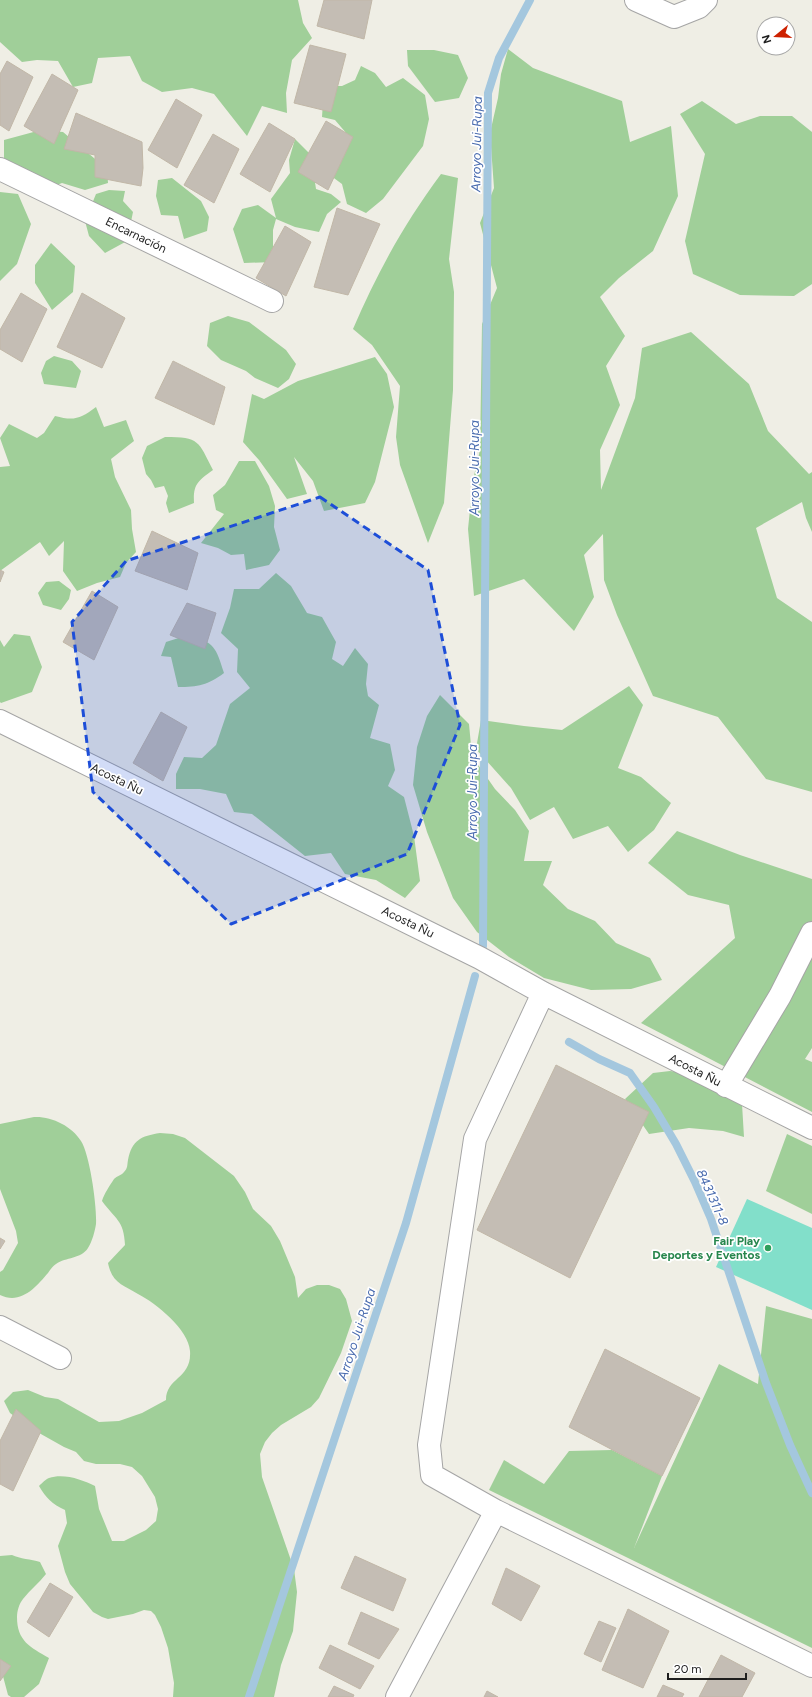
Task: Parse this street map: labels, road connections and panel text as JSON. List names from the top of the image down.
{
  "streets": {
    "street": ["Encarnación", "Acosta Ñu"]
  },
  "water": ["Arroyo Jui-Rupa", "8431311-8"],
  "places": ["Fair Play Deportes y Eventos"],
  "scale_bar": "20 m",
  "north": "left"
}
